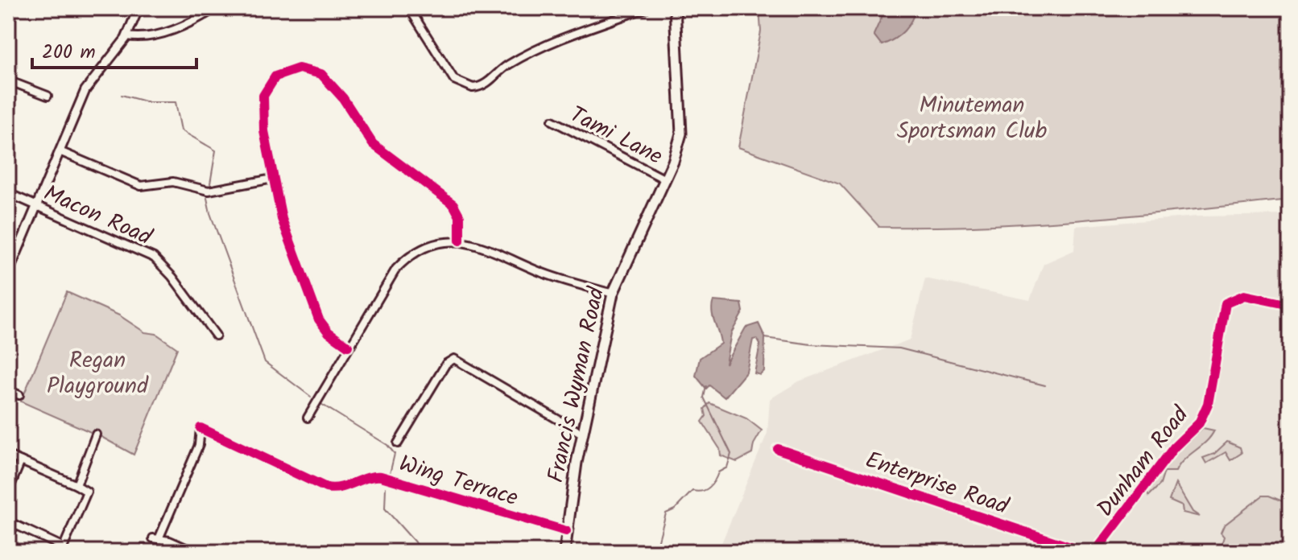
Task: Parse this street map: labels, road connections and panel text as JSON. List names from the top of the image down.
{
  "streets": {
    "main road": ["Francis Wyman Road"],
    "street": [
      "Tami Lane",
      "Macon Road",
      "Dunham Road",
      "Wing Terrace",
      "Enterprise Road"
    ]
  },
  "crossings": [
    ["Tami Lane", "Francis Wyman Road"],
    ["Francis Wyman Road", "Wing Terrace"]
  ],
  "parks": ["Minuteman Sportsman Club", "Regan Playground"],
  "scale_bar": "200 m"
}
